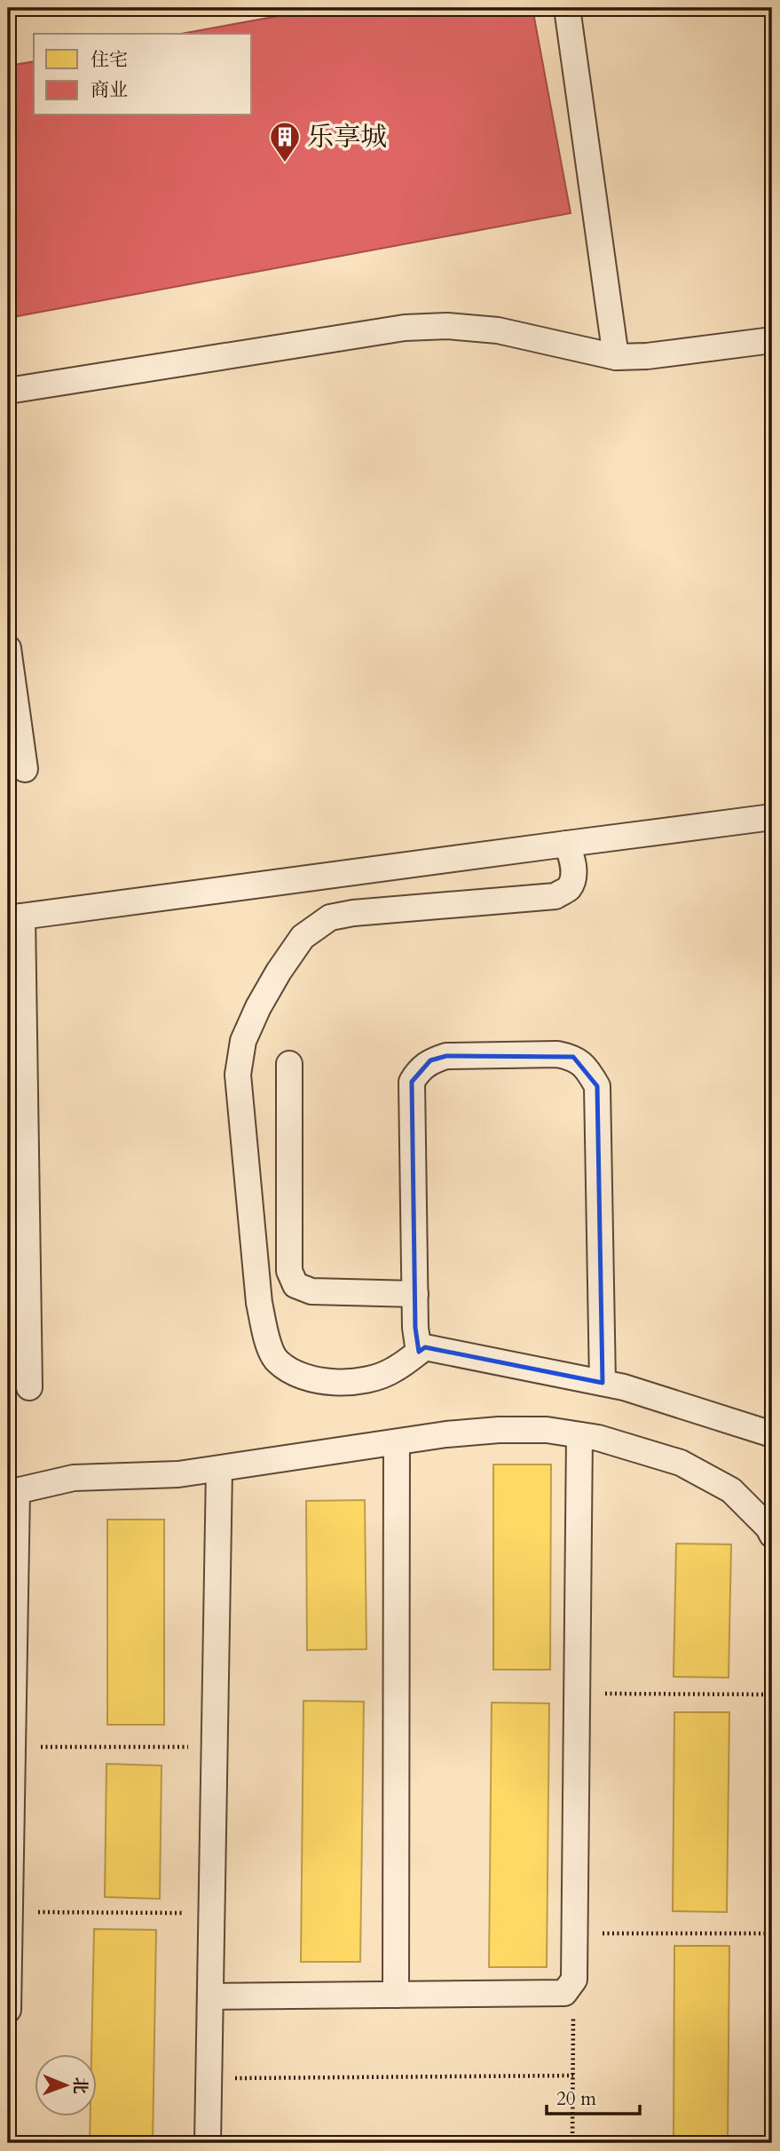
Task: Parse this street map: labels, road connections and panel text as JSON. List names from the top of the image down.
{
  "places": {
    "building": ["乐享城"]
  },
  "legend": ["住宅", "商业"],
  "scale_bar": "20 m",
  "north": "right"
}
